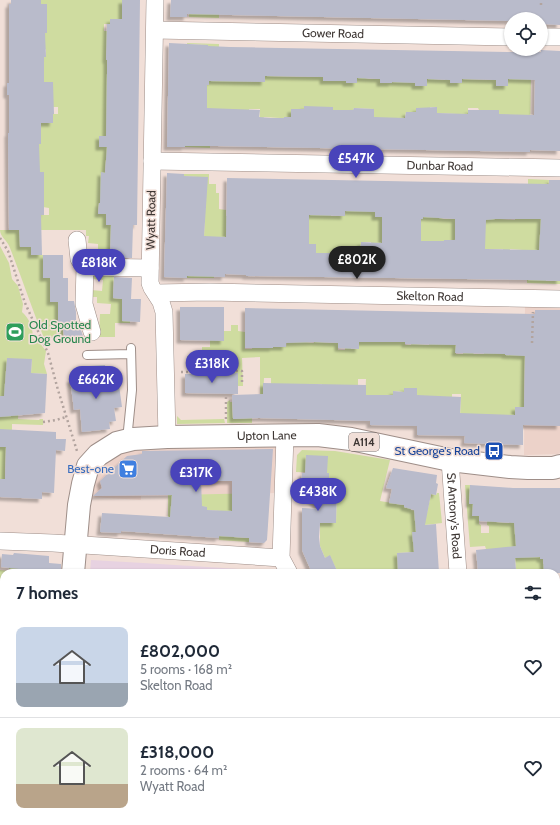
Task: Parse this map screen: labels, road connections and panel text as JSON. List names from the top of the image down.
{
  "streets": {
    "main road": ["Upton Lane", "A114"],
    "street": [
      "Gower Road",
      "Dunbar Road",
      "Wyatt Road",
      "Skelton Road",
      "St Antony's Road",
      "Doris Road"
    ]
  },
  "crossings": [
    ["Gower Road", "Wyatt Road"],
    ["Dunbar Road", "Wyatt Road"],
    ["Wyatt Road", "Skelton Road"],
    ["Wyatt Road", "Upton Lane"],
    ["Upton Lane", "St Antony's Road"]
  ],
  "places": {
    "sports": ["Old Spotted Dog Ground"],
    "bus stop": ["St George's Road"],
    "supermarket": ["Best-one"]
  },
  "page": {
    "price": [
      "£547K",
      "£802K",
      "£818K",
      "£318K",
      "£662K",
      "£317K",
      "£438K"
    ],
    "heading": "7 homes",
    "list": [
      {
        "name": "£802,000",
        "note": "5 rooms · 168 m² · Skelton Road"
      },
      {
        "name": "£318,000",
        "note": "2 rooms · 64 m² · Wyatt Road"
      }
    ]
  }
}
